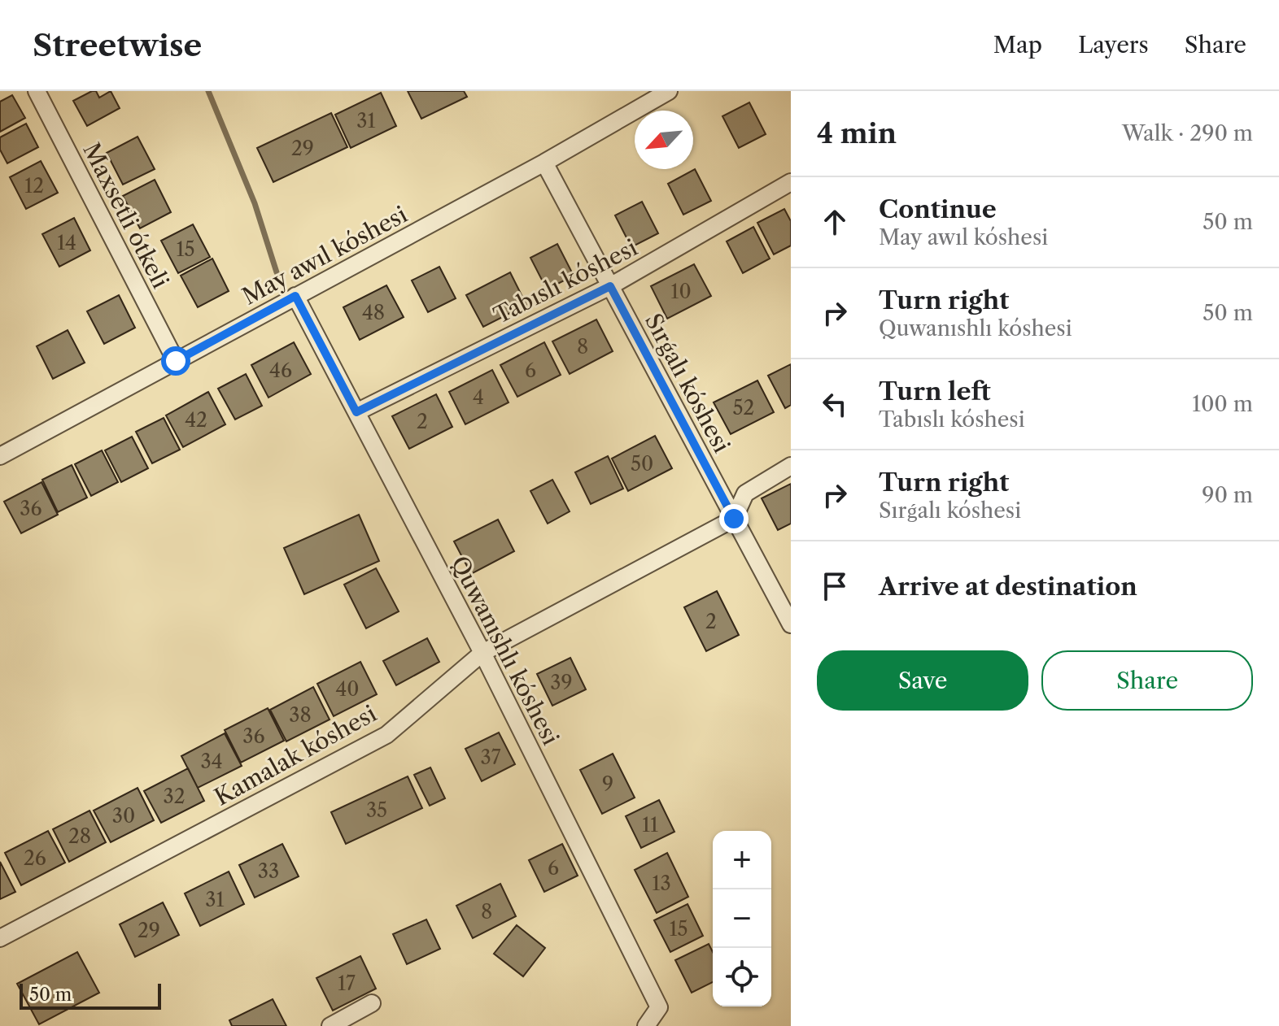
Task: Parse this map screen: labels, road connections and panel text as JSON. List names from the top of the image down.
{
  "streets": {
    "street": [
      "Maxsetli ótkeli",
      "May awıl kóshesi",
      "Tabıslı kóshesi",
      "Sırǵalı kóshesi",
      "Quwanıshlı kóshesi",
      "Kamalak kóshesi"
    ]
  },
  "crossings": [
    ["Maxsetli ótkeli", "May awıl kóshesi"],
    ["May awıl kóshesi", "Sırǵalı kóshesi"],
    ["May awıl kóshesi", "Quwanıshlı kóshesi"],
    ["Tabıslı kóshesi", "Sırǵalı kóshesi"],
    ["Tabıslı kóshesi", "Quwanıshlı kóshesi"],
    ["Sırǵalı kóshesi", "Kamalak kóshesi"],
    ["Quwanıshlı kóshesi", "Kamalak kóshesi"]
  ],
  "house_numbers": [
    "31",
    "29",
    "12",
    "14",
    "15",
    "10",
    "48",
    "8",
    "46",
    "6",
    "4",
    "52",
    "42",
    "2",
    "50",
    "36",
    "2",
    "39",
    "40",
    "38",
    "36",
    "37",
    "34",
    "9",
    "32",
    "35",
    "30",
    "11",
    "28",
    "26",
    "6",
    "33",
    "13",
    "31",
    "8",
    "15",
    "29",
    "17"
  ],
  "scale_bar": "50 m",
  "north": "bottom left",
  "page": {
    "header": "Streetwise",
    "nav": ["Map", "Layers", "Share"],
    "heading": ["4 min", "Walk · 290 m"],
    "list": [
      ["Continue", "May awıl kóshesi", "50 m"],
      ["Turn right", "Quwanıshlı kóshesi", "50 m"],
      ["Turn left", "Tabıslı kóshesi", "100 m"],
      ["Turn right", "Sırǵalı kóshesi", "90 m"],
      "Arrive at destination"
    ],
    "buttons": ["Save", "Share"],
    "map_buttons": ["+", "−"],
    "scale": "50 m"
  }
}
